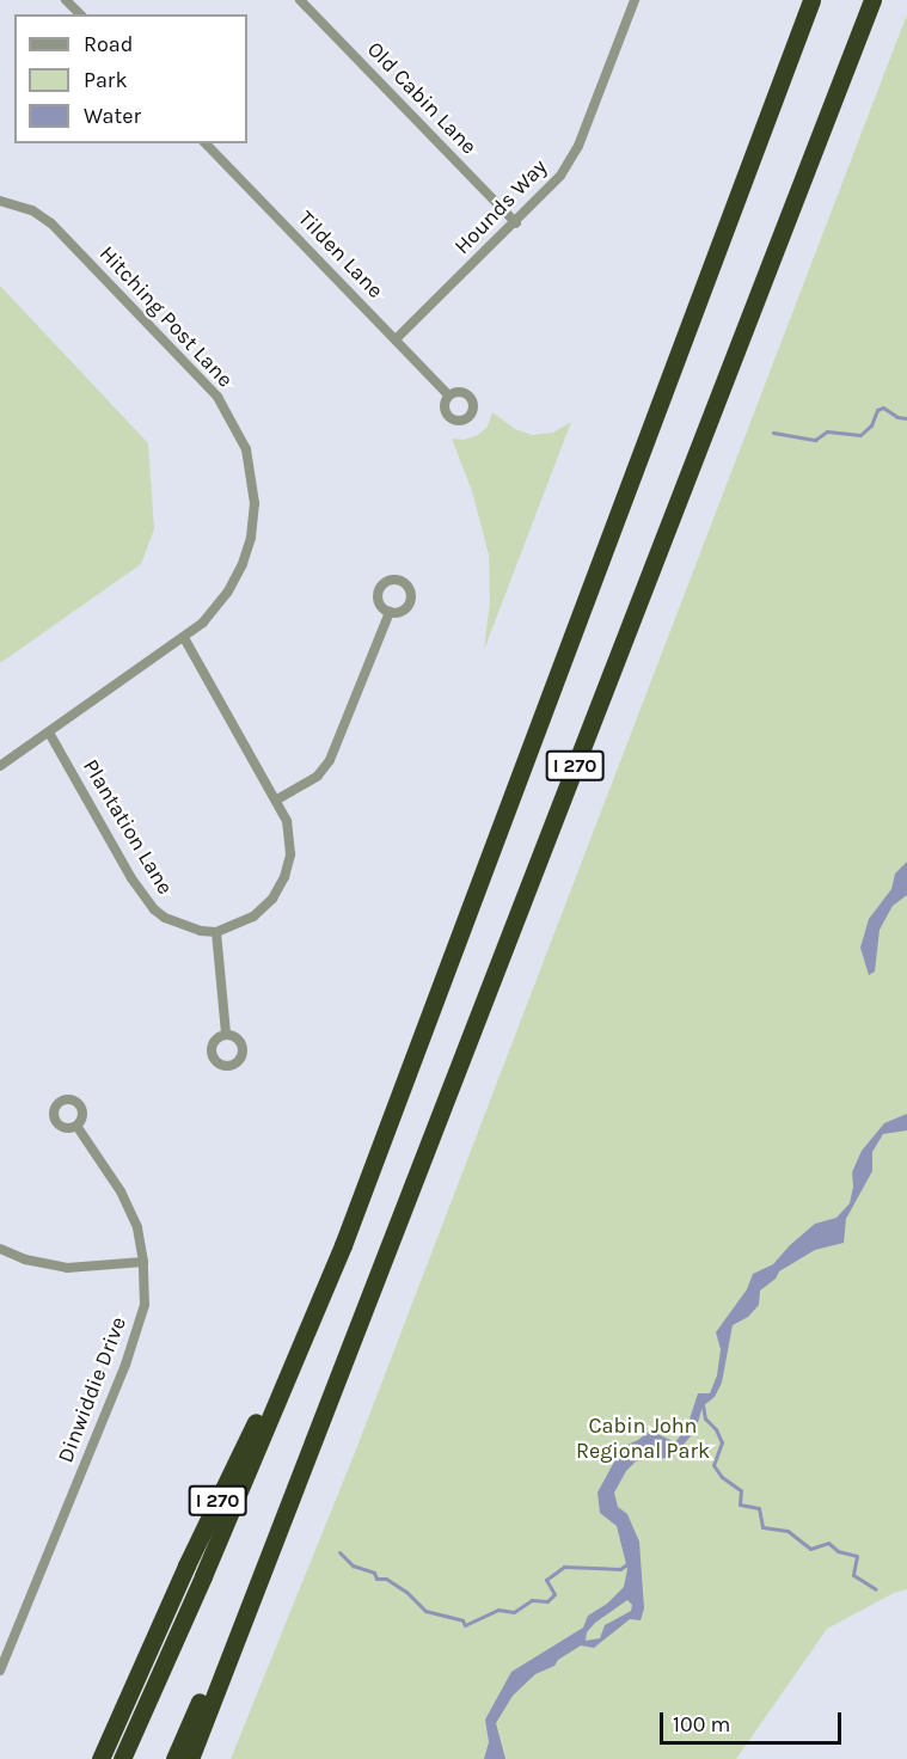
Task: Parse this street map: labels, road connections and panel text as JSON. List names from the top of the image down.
{
  "streets": {
    "highway": ["I 270"],
    "street": [
      "Old Cabin Lane",
      "Hounds Way",
      "Tilden Lane",
      "Hitching Post Lane",
      "Plantation Lane",
      "Dinwiddie Drive"
    ]
  },
  "crossings": [
    ["Old Cabin Lane", "Hounds Way"],
    ["Hounds Way", "Tilden Lane"],
    ["Hitching Post Lane", "Plantation Lane"]
  ],
  "parks": ["Cabin John Regional Park"],
  "legend": ["Road", "Park", "Water"],
  "scale_bar": "100 m"
}
